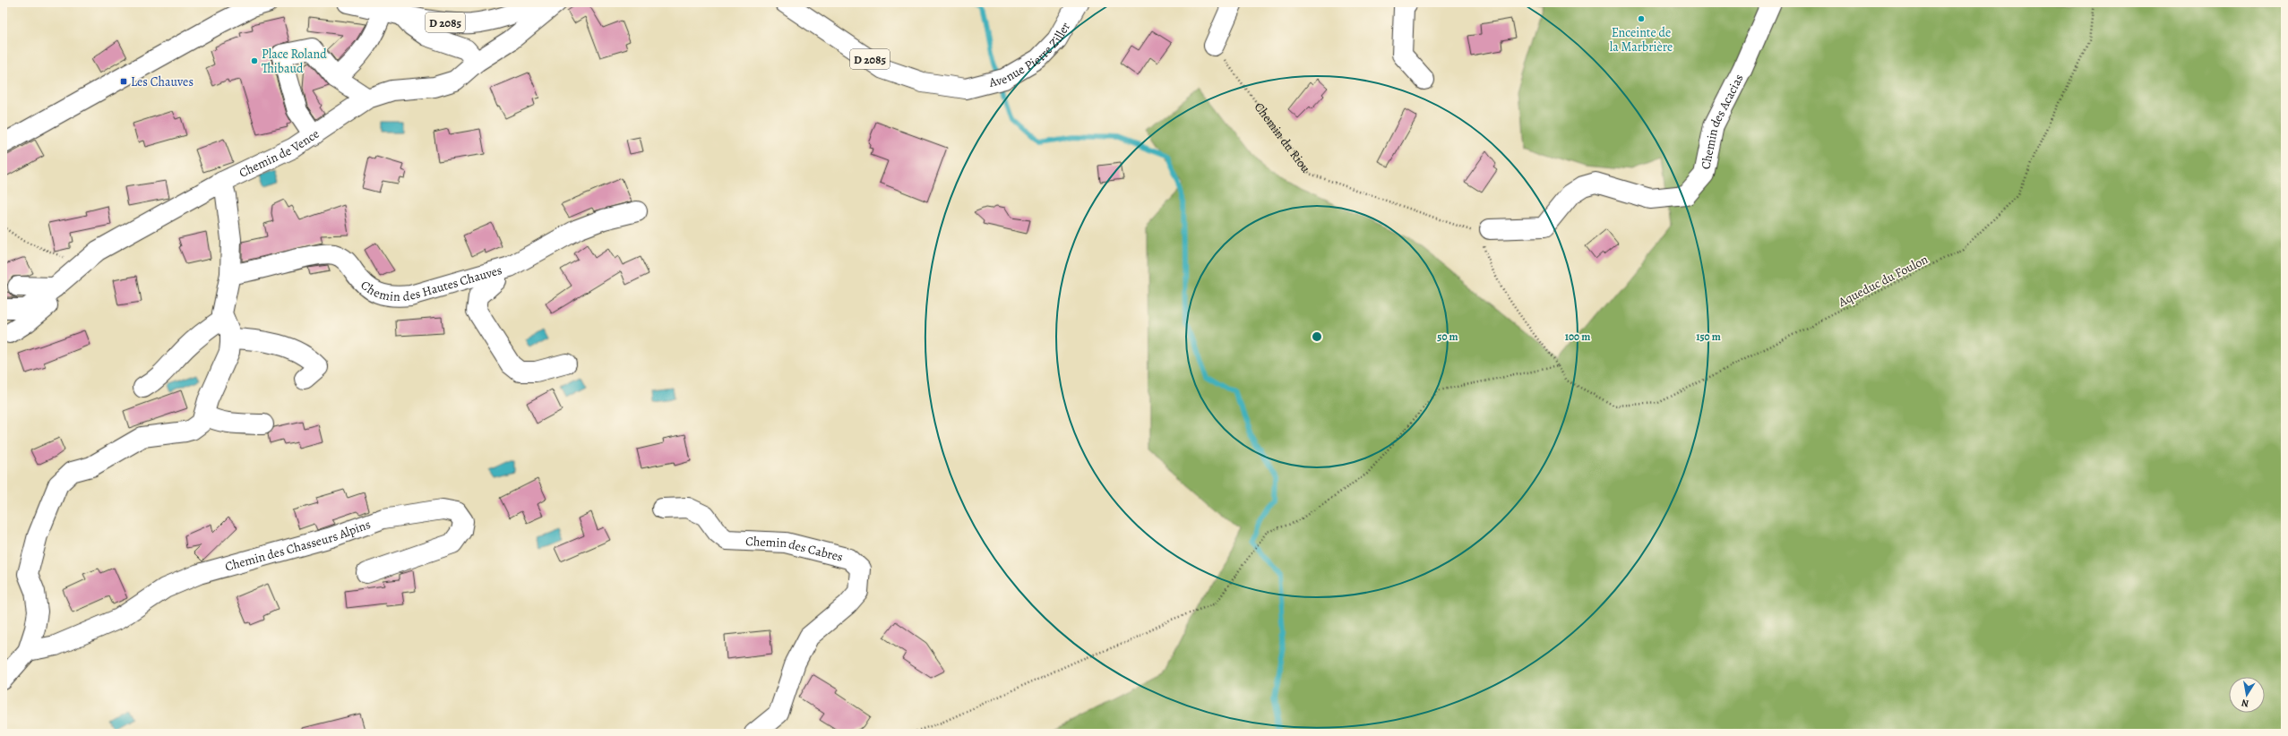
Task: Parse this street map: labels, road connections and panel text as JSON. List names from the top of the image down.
{
  "streets": {
    "street": [
      "D 2085",
      "Avenue Pierre Ziller",
      "Chemin des Acacias",
      "Chemin de Vence",
      "Chemin des Hautes Chauves",
      "Chemin des Chasseurs Alpins",
      "Chemin des Cabres"
    ],
    "path": ["Chemin du Riou", "Aqueduc du Foulon"]
  },
  "crossings": [
    ["Chemin des Acacias", "Chemin du Riou"],
    ["Chemin des Acacias", "Aqueduc du Foulon"],
    ["Chemin du Riou", "Aqueduc du Foulon"]
  ],
  "places": {
    "other": ["Enceinte de la Marbrière", "Place Roland Thibaud"],
    "transit": ["Les Chauves"]
  },
  "north": "bottom",
  "rings": ["50 m", "100 m", "150 m"]
}
